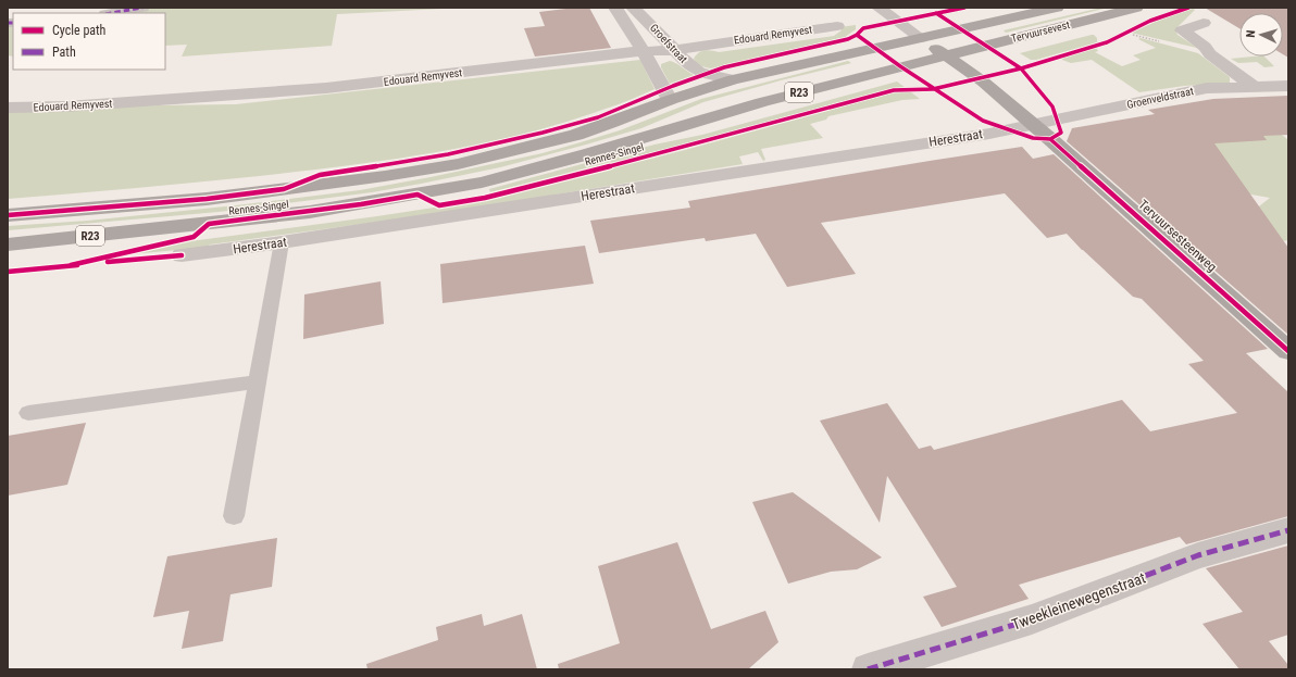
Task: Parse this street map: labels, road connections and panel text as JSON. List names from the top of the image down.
{
  "streets": {
    "main road": [
      "Tervuursevest",
      "R23",
      "Rennes-Singel",
      "Tervuursesteenweg"
    ],
    "street": [
      "Edouard Remyvest",
      "Groefstraat",
      "Groenveldstraat",
      "Herestraat",
      "Tweekleinewegenstraat"
    ]
  },
  "crossings": [
    ["Tervuursevest", "Rennes-Singel"],
    ["Tervuursevest", "Tervuursesteenweg"],
    ["Edouard Remyvest", "Groefstraat"],
    ["Groefstraat", "Rennes-Singel"],
    ["Groenveldstraat", "Herestraat"],
    ["Groenveldstraat", "Tervuursesteenweg"],
    ["Herestraat", "Tervuursesteenweg"],
    ["Rennes-Singel", "Tervuursesteenweg"]
  ],
  "legend": ["Cycle path", "Path"],
  "north": "left"
}
